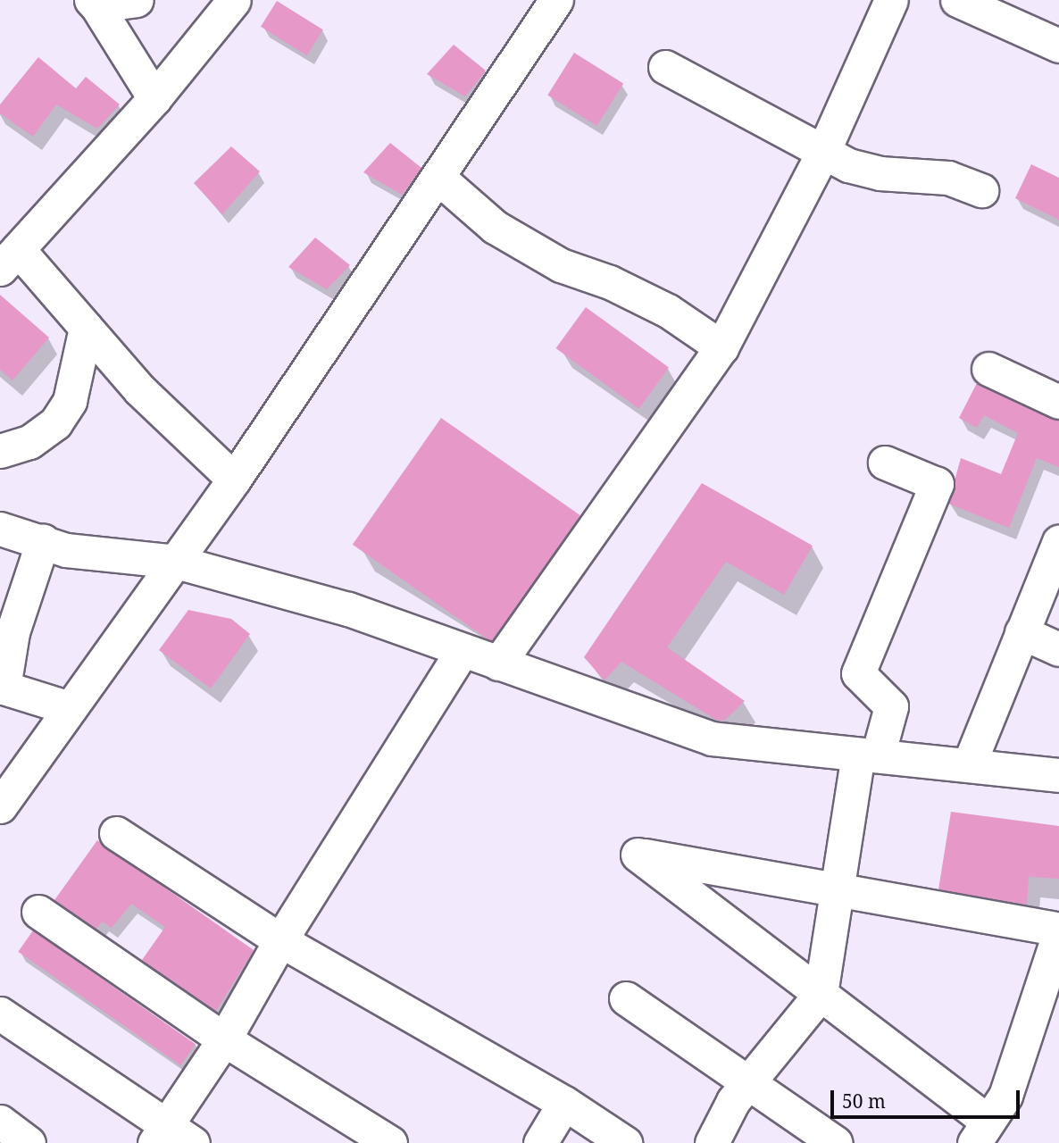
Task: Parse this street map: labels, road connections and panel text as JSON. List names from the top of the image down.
{
  "scale_bar": "50 m"
}
